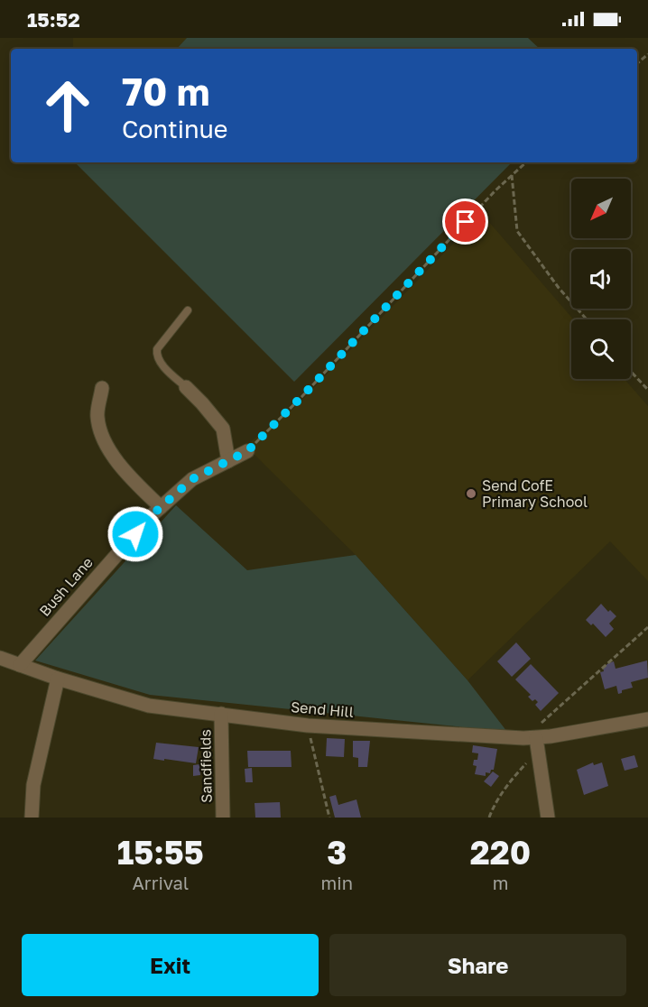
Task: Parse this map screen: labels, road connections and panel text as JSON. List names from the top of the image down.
{
  "streets": {
    "street": ["Bush Lane", "Send Hill", "Sandfields"]
  },
  "crossings": [
    ["Bush Lane", "Send Hill"],
    ["Send Hill", "Sandfields"]
  ],
  "places": ["Send CofE Primary School"],
  "north": "bottom left",
  "page": {
    "status": "15:52",
    "turn": ["70 m", "Continue"],
    "eta": [
      "15:55",
      "Arrival",
      "3",
      "min",
      "220",
      "m"
    ],
    "buttons": ["Exit", "Share"]
  }
}
